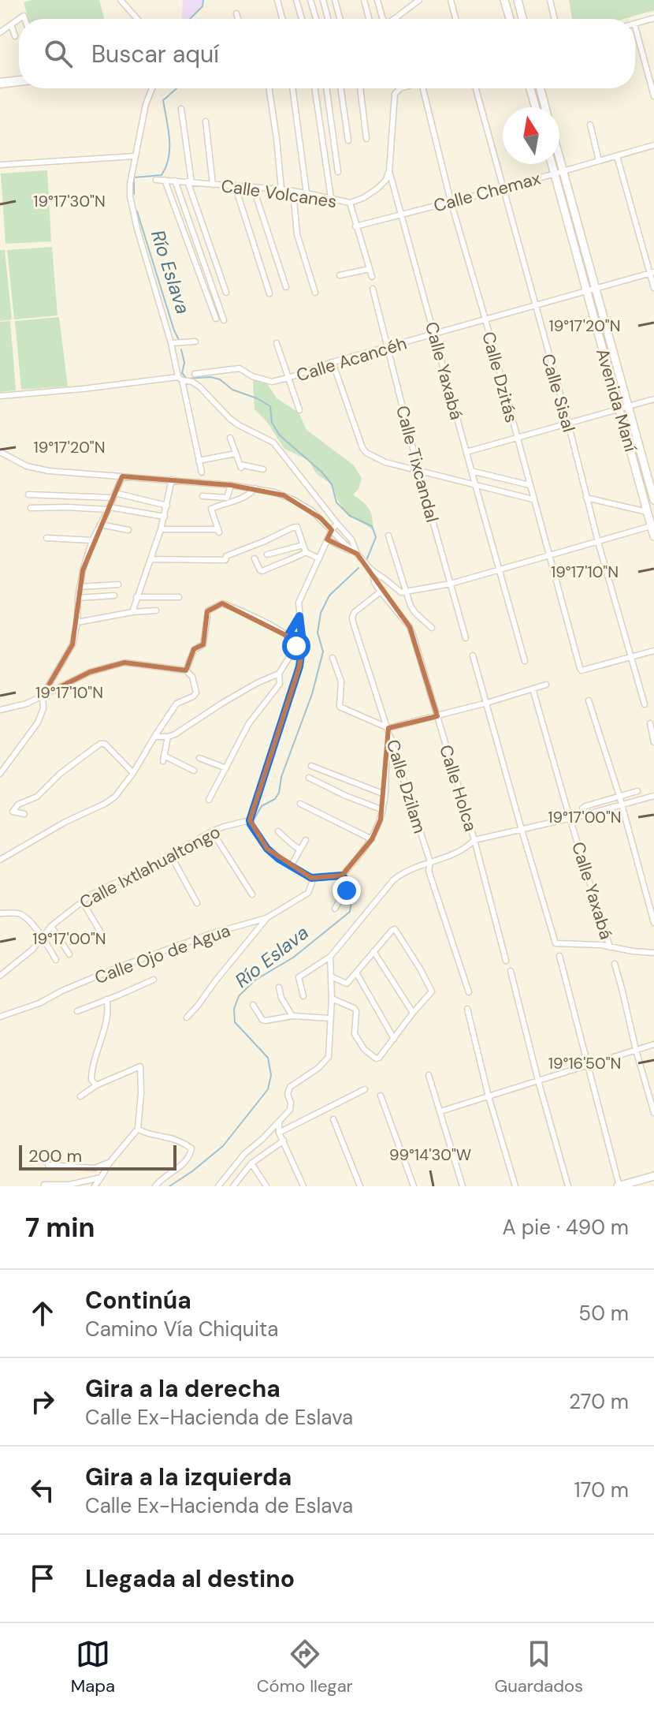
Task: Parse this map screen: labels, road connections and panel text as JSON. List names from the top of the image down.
{
  "streets": {
    "street": [
      "Calle Chemax",
      "Calle Volcanes",
      "Calle Acancéh",
      "Calle Yaxabá",
      "Calle Dzitás",
      "Calle Sisal",
      "Avenida Maní",
      "Calle Tixcandal",
      "Calle Dzilam",
      "Calle Holca",
      "Calle Ixtlahualtongo",
      "Calle Ojo de Agua"
    ]
  },
  "crossings": [
    ["Calle Chemax", "Calle Yaxabá"],
    ["Calle Chemax", "Calle Dzitás"],
    ["Calle Chemax", "Calle Sisal"],
    ["Calle Chemax", "Avenida Maní"],
    ["Calle Volcanes", "Calle Yaxabá"],
    ["Calle Acancéh", "Calle Yaxabá"],
    ["Calle Acancéh", "Calle Dzitás"],
    ["Calle Acancéh", "Calle Sisal"],
    ["Calle Acancéh", "Avenida Maní"],
    ["Calle Acancéh", "Calle Tixcandal"],
    ["Calle Dzitás", "Calle Sisal"],
    ["Calle Dzilam", "Calle Holca"]
  ],
  "water": ["Río Eslava"],
  "scale_bar": "200 m",
  "north": "top",
  "page": {
    "search": "Buscar aquí",
    "scale": "200 m",
    "heading": ["7 min", "A pie · 490 m"],
    "list": [
      ["Continúa", "Camino Vía Chiquita", "50 m"],
      ["Gira a la derecha", "Calle Ex-Hacienda de Eslava", "270 m"],
      ["Gira a la izquierda", "Calle Ex-Hacienda de Eslava", "170 m"],
      "Llegada al destino"
    ],
    "nav": ["Mapa", "Cómo llegar", "Guardados"]
  },
  "coordinates": [
    "19°17'30\"N",
    "19°17'20\"N",
    "19°17'10\"N",
    "19°17'00\"N",
    "19°16'50\"N",
    "99°14'30\"W"
  ]
}
